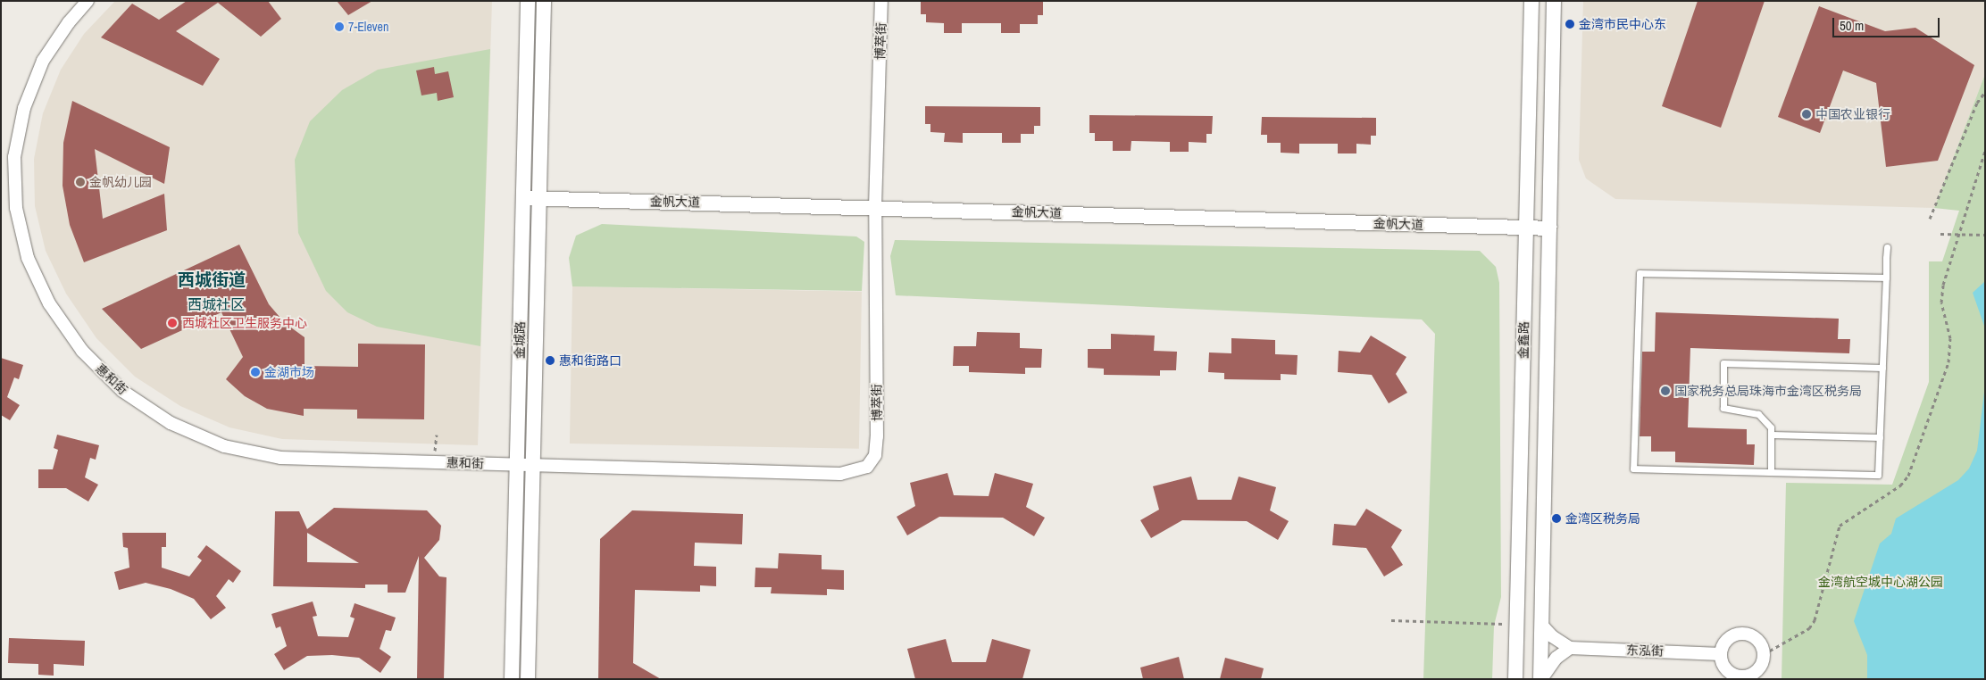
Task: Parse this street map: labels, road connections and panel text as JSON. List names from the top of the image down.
{
  "streets": {
    "street": [
      "博萃街",
      "金帆大道",
      "金城路",
      "金鑫路",
      "惠和街",
      "东泓街"
    ]
  },
  "crossings": [
    ["博萃街", "金帆大道"],
    ["博萃街", "金城路"],
    ["博萃街", "惠和街"],
    ["金帆大道", "金城路"],
    ["金帆大道", "金鑫路"],
    ["金城路", "惠和街"]
  ],
  "districts": ["西城街道", "西城社区"],
  "parks": ["金湾航空城中心湖公园"],
  "places": [
    "金湾市民中心东",
    "7-Eleven",
    "中国农业银行",
    "金帆幼儿园",
    "西城社区卫生服务中心",
    "惠和街路口",
    "金湖市场",
    "国家税务总局珠海市金湾区税务局",
    "金湾区税务局"
  ],
  "scale_bar": "50 m"
}
